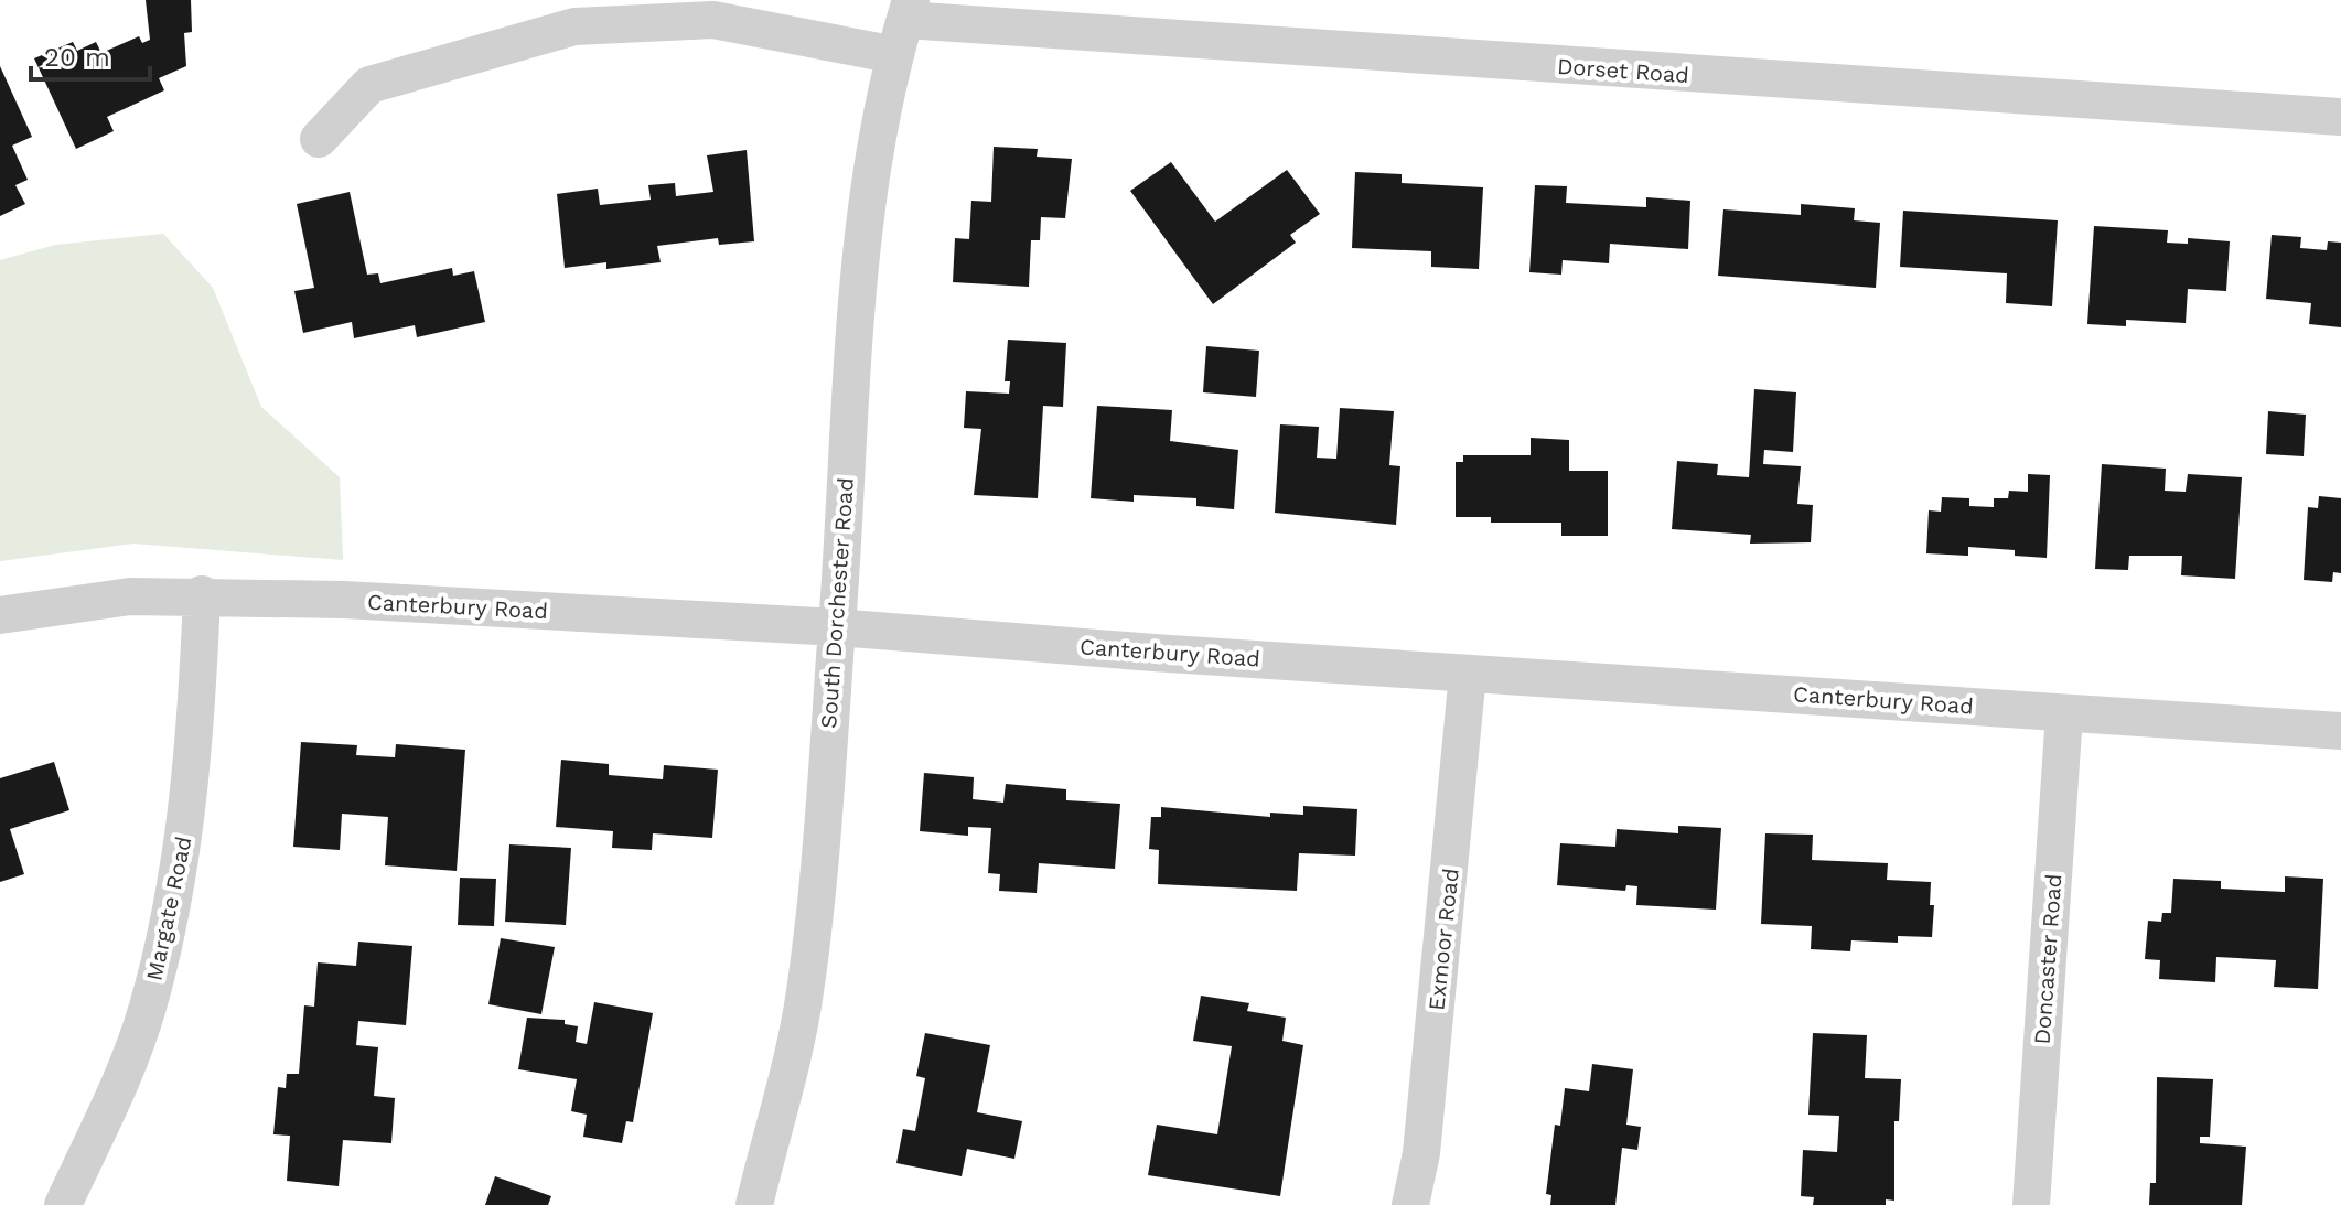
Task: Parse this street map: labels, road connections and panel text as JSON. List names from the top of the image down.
{
  "streets": {
    "street": [
      "Dorset Road",
      "South Dorchester Road",
      "Canterbury Road",
      "Margate Road",
      "Exmoor Road",
      "Doncaster Road"
    ]
  },
  "crossings": [
    ["Dorset Road", "South Dorchester Road"],
    ["South Dorchester Road", "Canterbury Road"],
    ["Canterbury Road", "Margate Road"],
    ["Canterbury Road", "Exmoor Road"],
    ["Canterbury Road", "Doncaster Road"]
  ],
  "scale_bar": "20 m"
}
